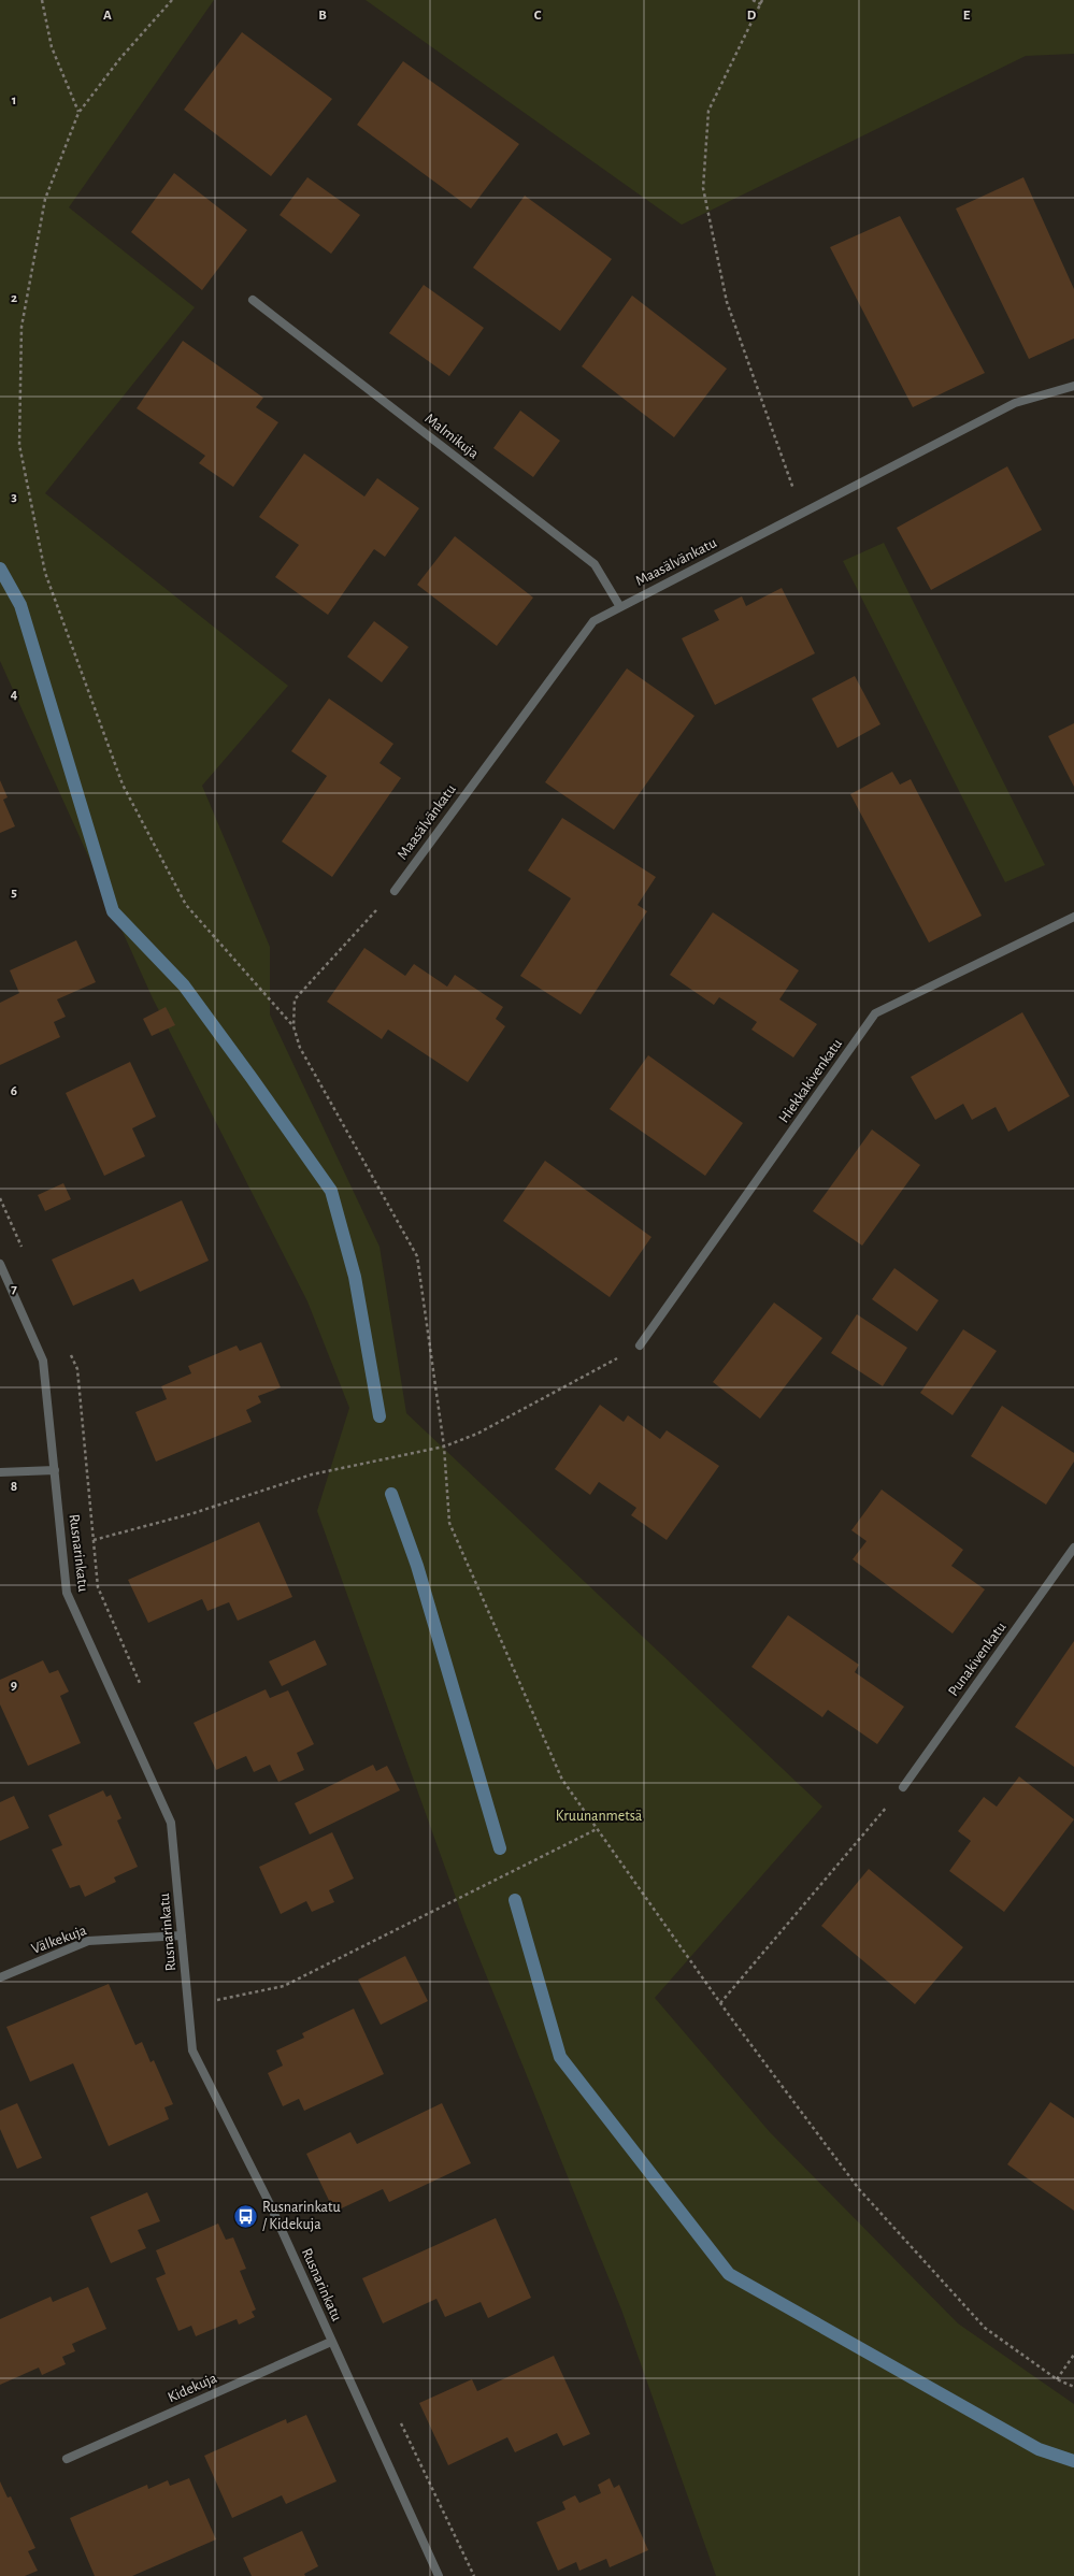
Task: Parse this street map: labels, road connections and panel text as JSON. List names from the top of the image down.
{
  "streets": {
    "street": [
      "Malmikuja",
      "Maasälvänkatu",
      "Hiekkakivenkatu",
      "Rusnarinkatu",
      "Punakivenkatu",
      "Välkekuja",
      "Kidekuja"
    ]
  },
  "crossings": [
    ["Malmikuja", "Maasälvänkatu"],
    ["Rusnarinkatu", "Välkekuja"],
    ["Rusnarinkatu", "Kidekuja"]
  ],
  "parks": ["Kruunanmetsä"],
  "places": {
    "bus stop": ["Rusnarinkatu / Kidekuja"]
  },
  "grid": {
    "columns": [
      "A",
      "B",
      "C",
      "D",
      "E"
    ],
    "rows": [
      "1",
      "2",
      "3",
      "4",
      "5",
      "6",
      "7",
      "8",
      "9"
    ]
  }
}
